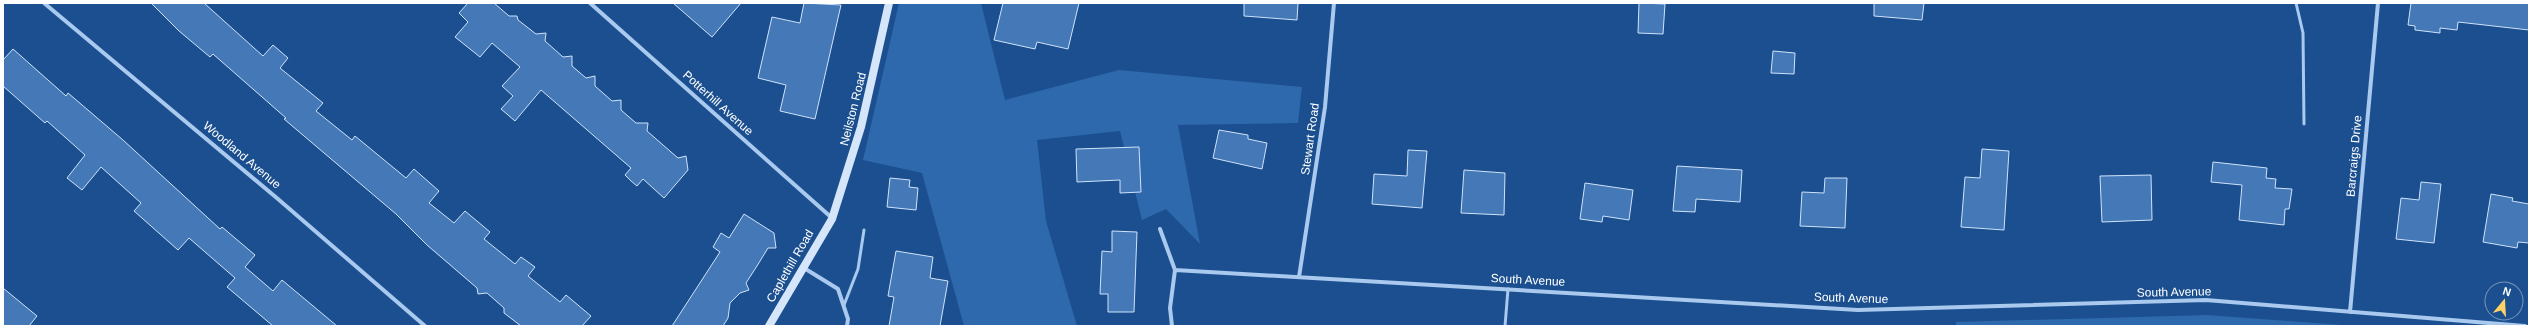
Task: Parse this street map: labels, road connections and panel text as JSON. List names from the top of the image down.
{
  "streets": {
    "main road": ["Neilston Road", "Caplethill Road"],
    "street": [
      "Potterhill Avenue",
      "Stewart Road",
      "Woodland Avenue",
      "Barcraigs Drive",
      "South Avenue"
    ]
  },
  "crossings": [
    ["Potterhill Avenue", "Neilston Road"],
    ["Potterhill Avenue", "Caplethill Road"],
    ["Neilston Road", "Caplethill Road"],
    ["Stewart Road", "South Avenue"],
    ["Barcraigs Drive", "South Avenue"]
  ],
  "north": "top"
}
